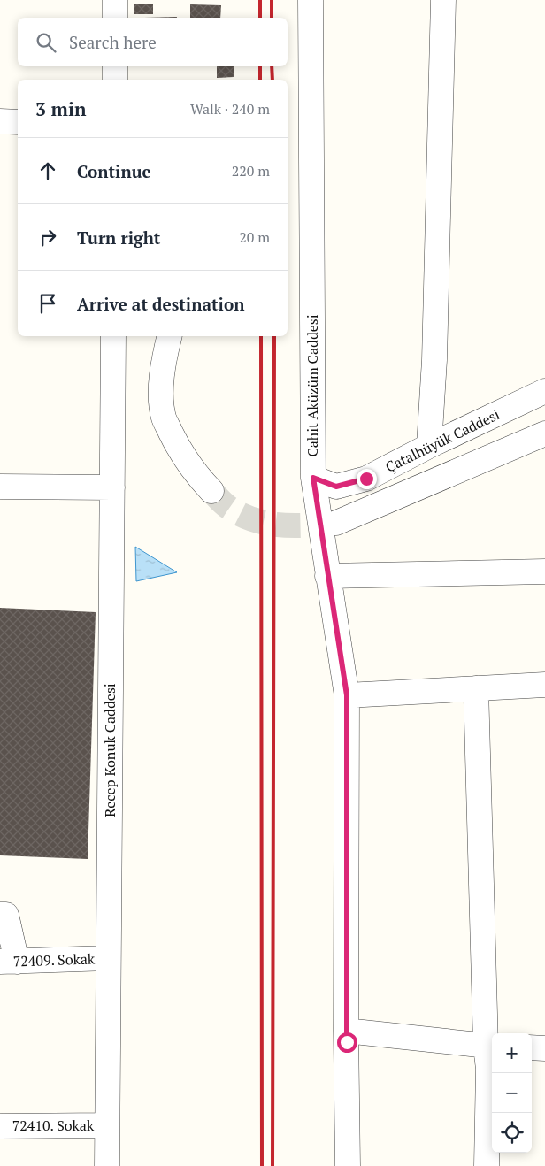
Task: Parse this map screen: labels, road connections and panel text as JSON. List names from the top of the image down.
{
  "streets": {
    "street": [
      "Cahit Aküzüm Caddesi",
      "Çatalhüyük Caddesi",
      "Recep Konuk Caddesi",
      "72409. Sokak",
      "72410. Sokak"
    ]
  },
  "crossings": [
    ["Cahit Aküzüm Caddesi", "Çatalhüyük Caddesi"],
    ["Recep Konuk Caddesi", "72409. Sokak"],
    ["Recep Konuk Caddesi", "72410. Sokak"]
  ],
  "page": {
    "search": "Search here",
    "heading": ["3 min", "Walk · 240 m"],
    "list": [
      ["Continue", "220 m"],
      ["Turn right", "20 m"],
      "Arrive at destination"
    ],
    "map_buttons": ["+", "−"]
  }
}
